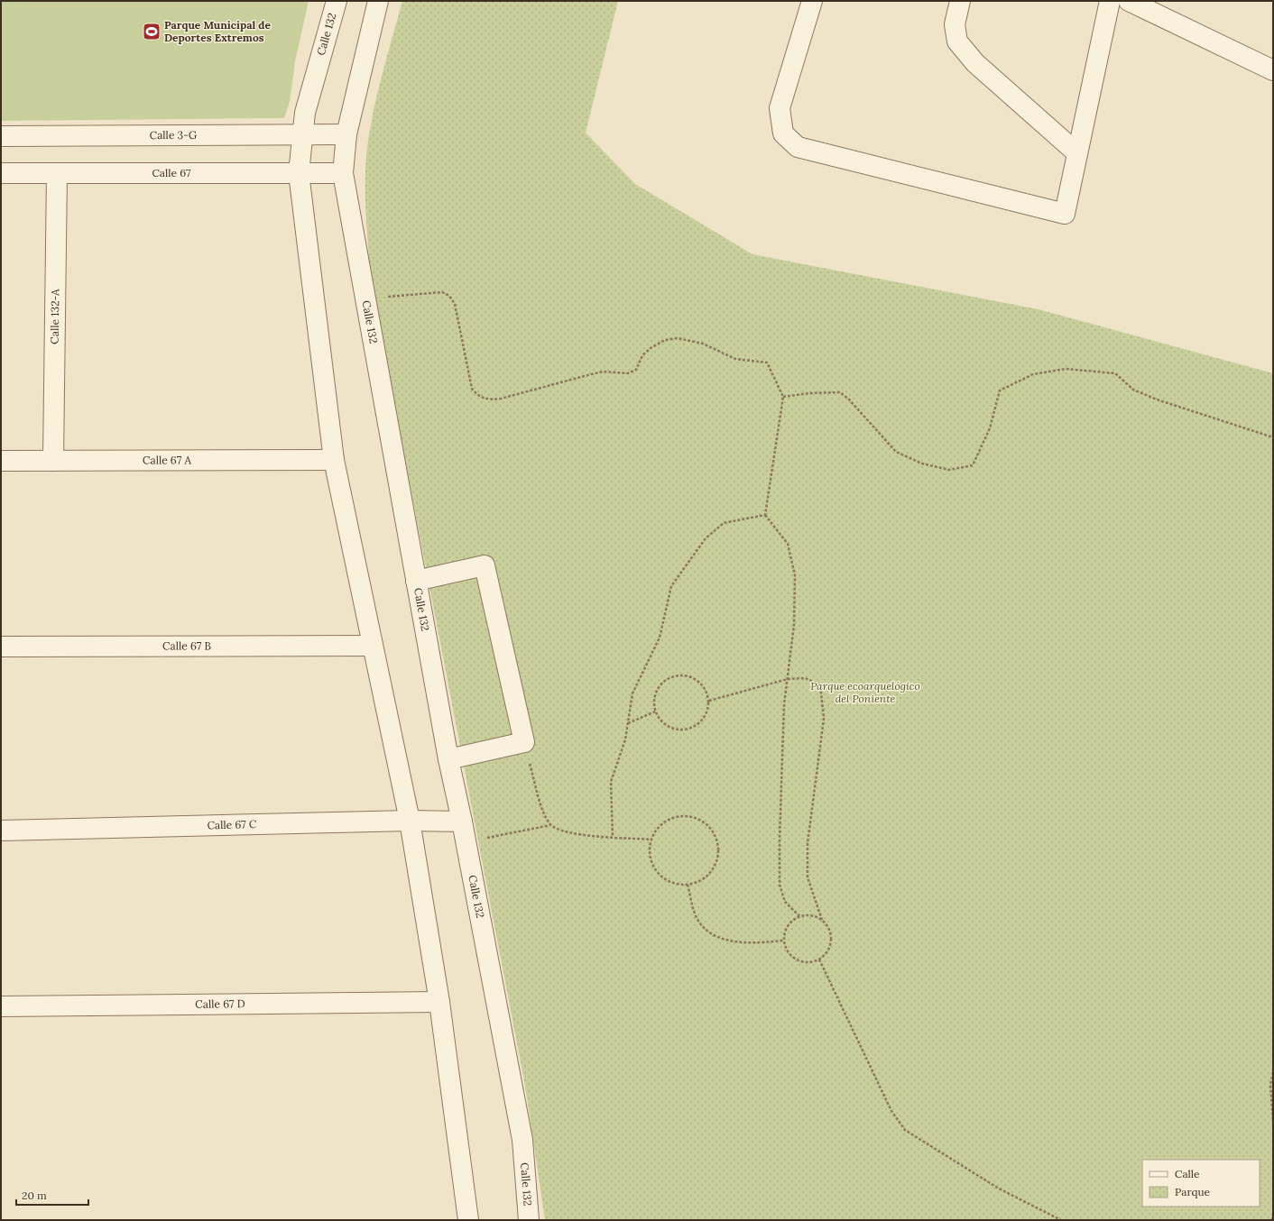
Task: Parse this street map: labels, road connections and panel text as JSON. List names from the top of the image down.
{
  "streets": {
    "street": [
      "Calle 132",
      "Calle 3-G",
      "Calle 67",
      "Calle 132-A",
      "Calle 67 A",
      "Calle 67 B",
      "Calle 67 C",
      "Calle 67 D"
    ]
  },
  "crossings": [
    ["Calle 132", "Calle 3-G"],
    ["Calle 132", "Calle 67"],
    ["Calle 132", "Calle 67 A"],
    ["Calle 132", "Calle 67 B"],
    ["Calle 132", "Calle 67 C"],
    ["Calle 132", "Calle 67 D"],
    ["Calle 67", "Calle 132-A"],
    ["Calle 132-A", "Calle 67 A"]
  ],
  "parks": ["Parque ecoarquelógico del Poniente"],
  "places": {
    "sports": ["Parque Municipal de Deportes Extremos"]
  },
  "legend": ["Calle", "Parque"],
  "scale_bar": "20 m"
}
